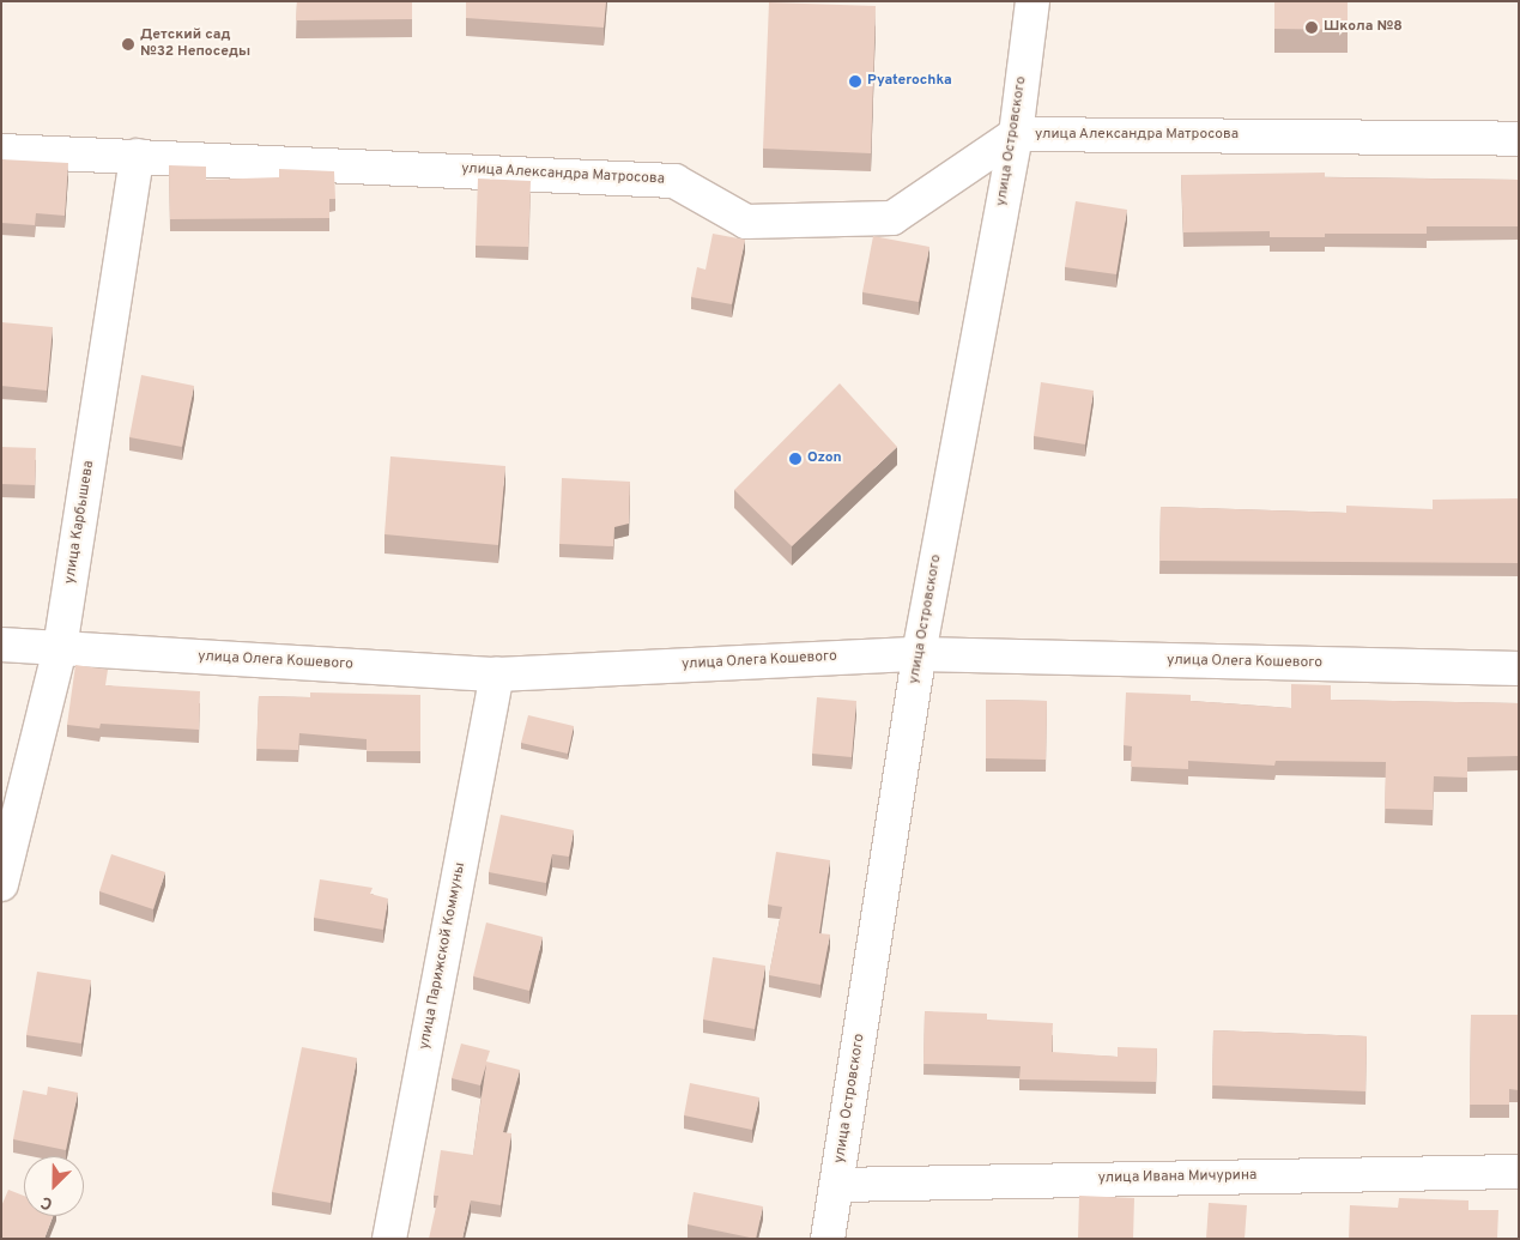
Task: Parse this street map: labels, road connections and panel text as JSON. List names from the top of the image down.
{
  "streets": {
    "street": [
      "улица Александра Матросова",
      "улица Островского",
      "улица Карбышева",
      "улица Олега Кошевого",
      "улица Парижской Коммуны",
      "улица Ивана Мичурина"
    ]
  },
  "crossings": [
    ["улица Александра Матросова", "улица Островского"],
    ["улица Александра Матросова", "улица Карбышева"],
    ["улица Островского", "улица Олега Кошевого"],
    ["улица Островского", "улица Ивана Мичурина"],
    ["улица Карбышева", "улица Олега Кошевого"],
    ["улица Олега Кошевого", "улица Парижской Коммуны"]
  ],
  "places": [
    "Школа №8",
    "Детский сад №32 Непоседы",
    "Pyaterochka",
    "Ozon"
  ],
  "north": "bottom left"
}
